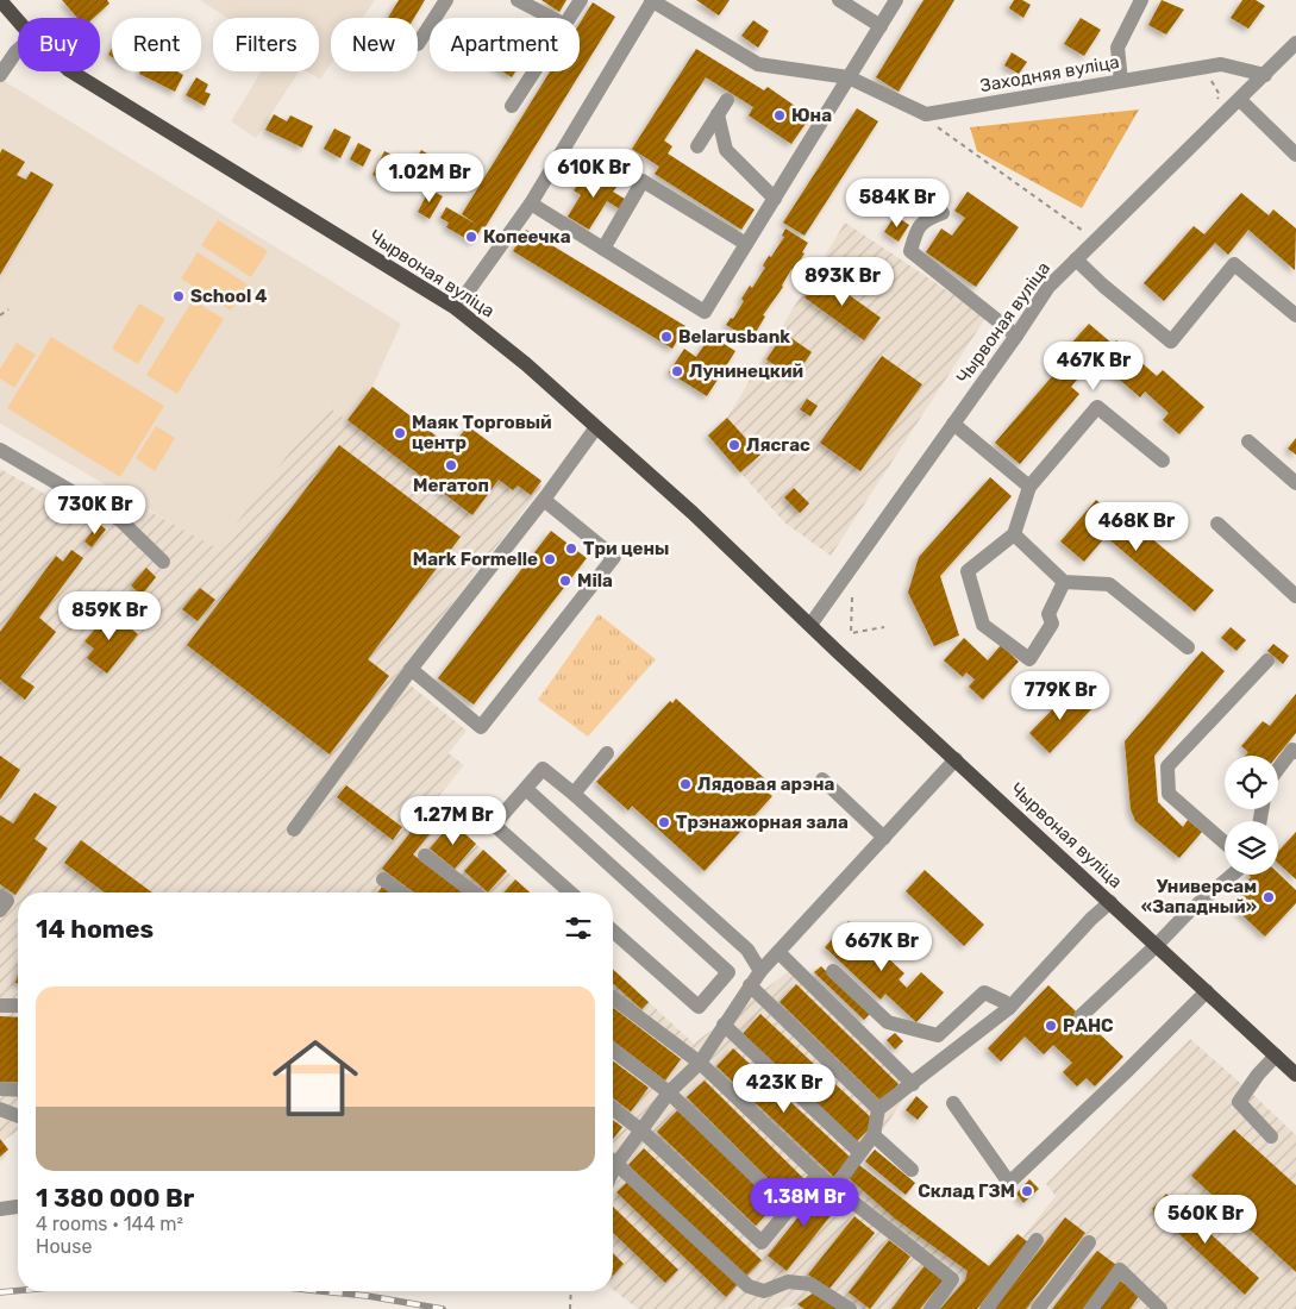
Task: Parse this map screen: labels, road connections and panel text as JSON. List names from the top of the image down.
{
  "streets": {
    "main road": ["Чырвоная вуліца"],
    "street": ["Заходняя вуліца"]
  },
  "crossings": [
    ["Заходняя вуліца", "Чырвоная вуліца"]
  ],
  "places": [
    "Юна",
    "Копеечка",
    "School 4",
    "Belarusbank",
    "Лунинецкий",
    "Маяк Торговый центр",
    "Лясгас",
    "Мегатоп",
    "Три цены",
    "Mark Formelle",
    "Mila",
    "Лядовая арэна",
    "Трэнажорная зала",
    "Универсам «Западный»",
    "РАНС",
    "Склад ГЗМ"
  ],
  "page": {
    "chip": [
      "Buy",
      "Rent",
      "Filters",
      "New",
      "Apartment"
    ],
    "price": [
      "610K Br",
      "1.02M Br",
      "584K Br",
      "893K Br",
      "467K Br",
      "730K Br",
      "468K Br",
      "859K Br",
      "779K Br",
      "1.27M Br",
      "667K Br",
      "423K Br",
      "1.38M Br",
      "560K Br"
    ],
    "heading": "14 homes",
    "list": [
      {
        "name": "1 380 000 Br",
        "note": "4 rooms · 144 m² · House"
      }
    ]
  }
}
